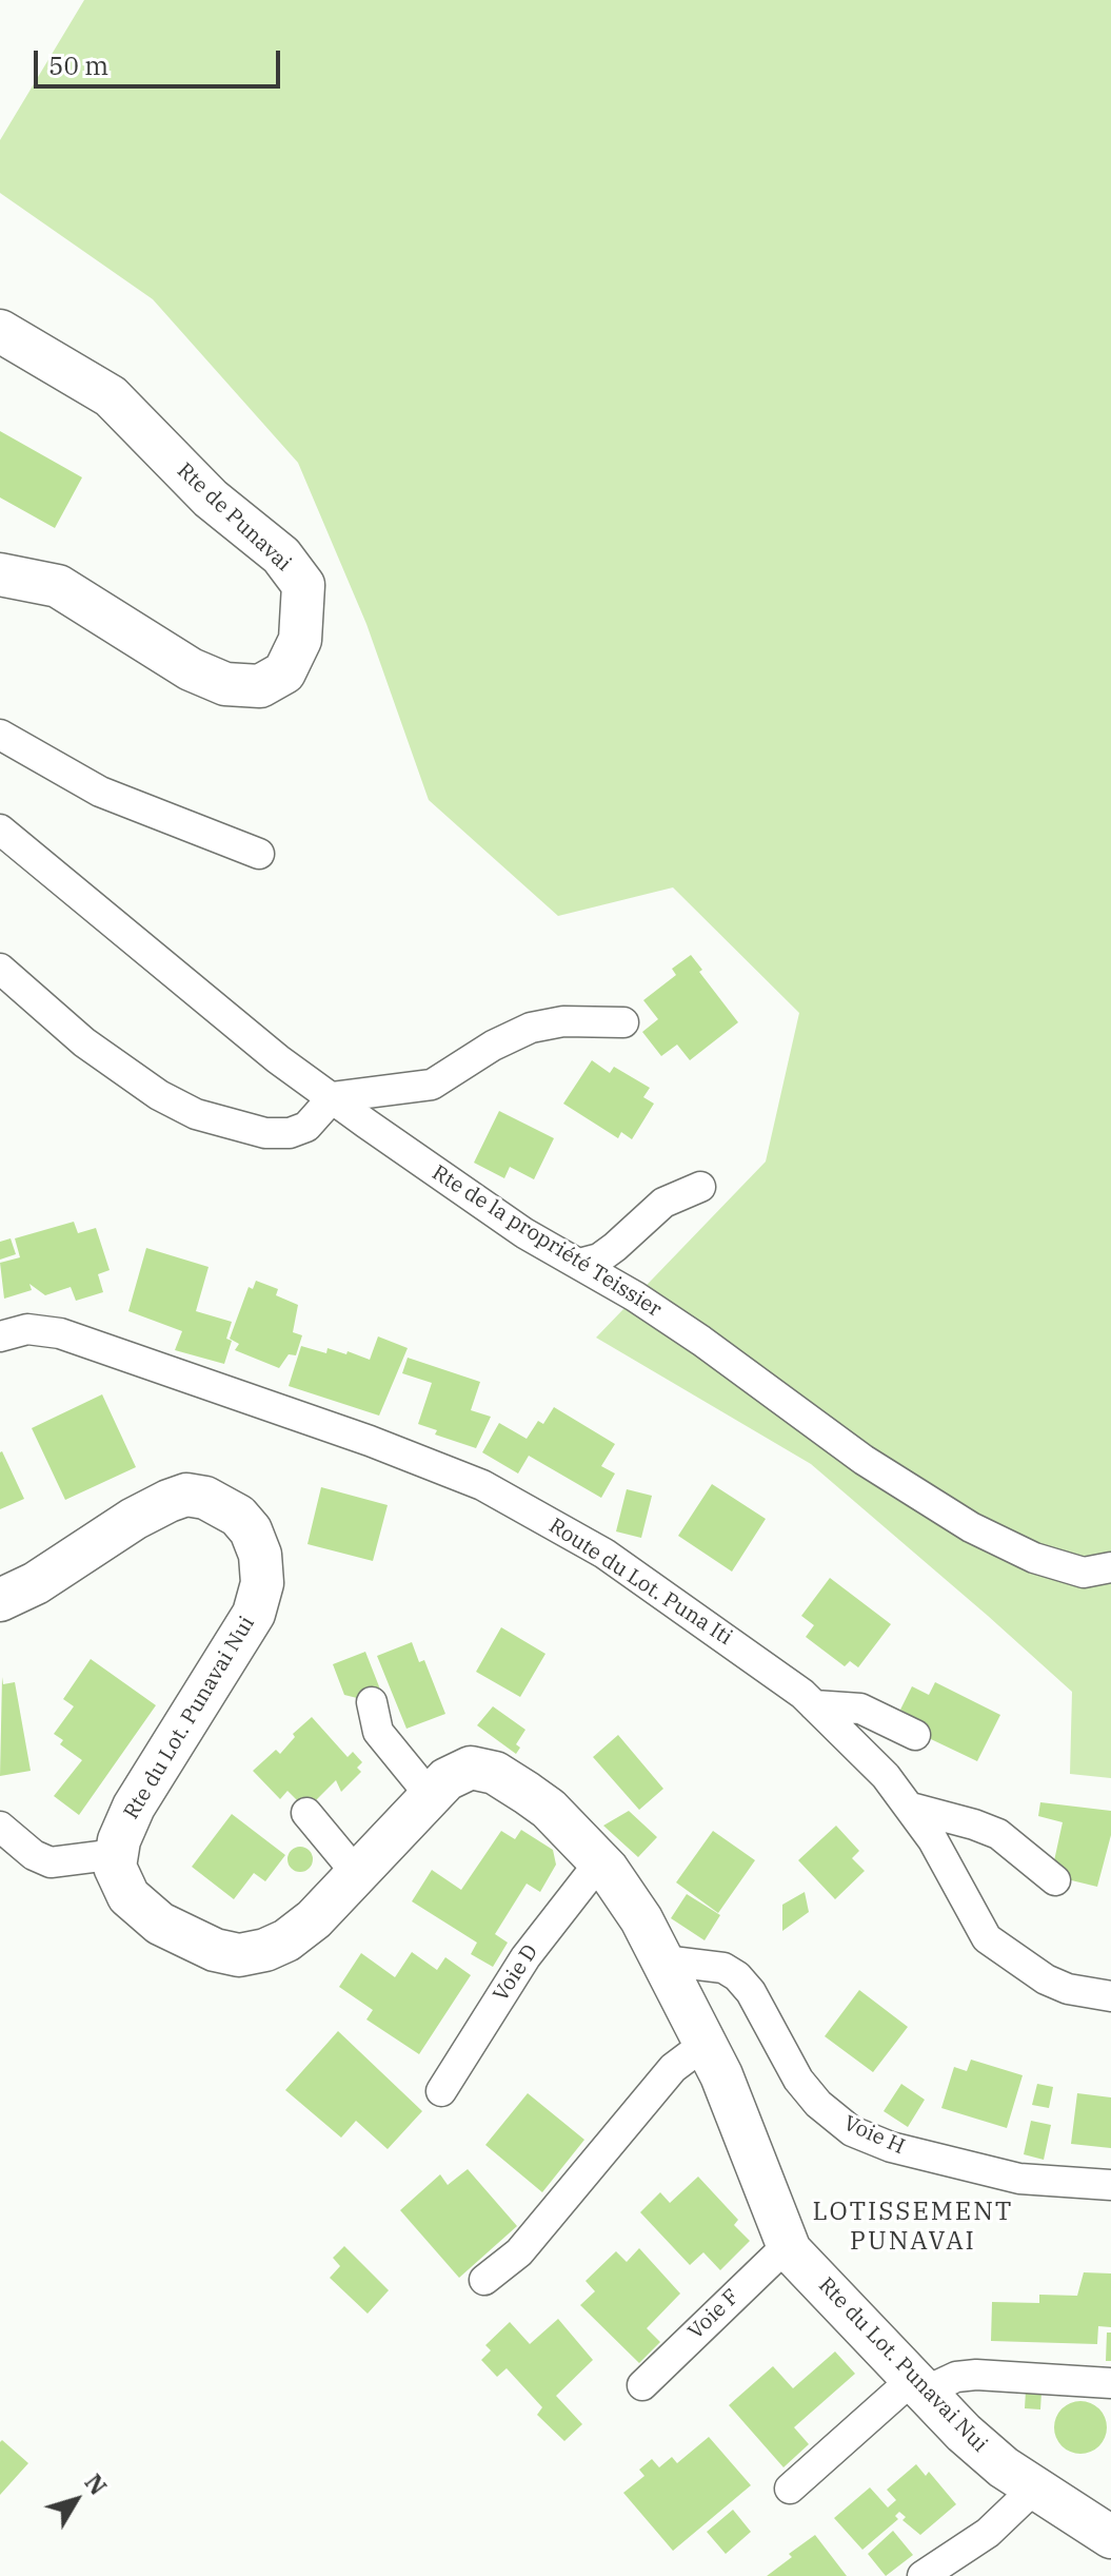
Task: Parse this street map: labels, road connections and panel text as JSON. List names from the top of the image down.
{
  "streets": {
    "main road": ["Rte de Punavai", "Rte du Lot. Punavai Nui"],
    "street": [
      "Rte de la propriété Teissier",
      "Route du Lot. Puna Iti",
      "Voie D",
      "Voie H",
      "Voie F"
    ]
  },
  "crossings": [
    ["Rte du Lot. Punavai Nui", "Voie D"],
    ["Rte du Lot. Punavai Nui", "Voie H"],
    ["Rte du Lot. Punavai Nui", "Voie F"]
  ],
  "districts": ["LOTISSEMENT PUNAVAI"],
  "scale_bar": "50 m",
  "north": "top right"
}
